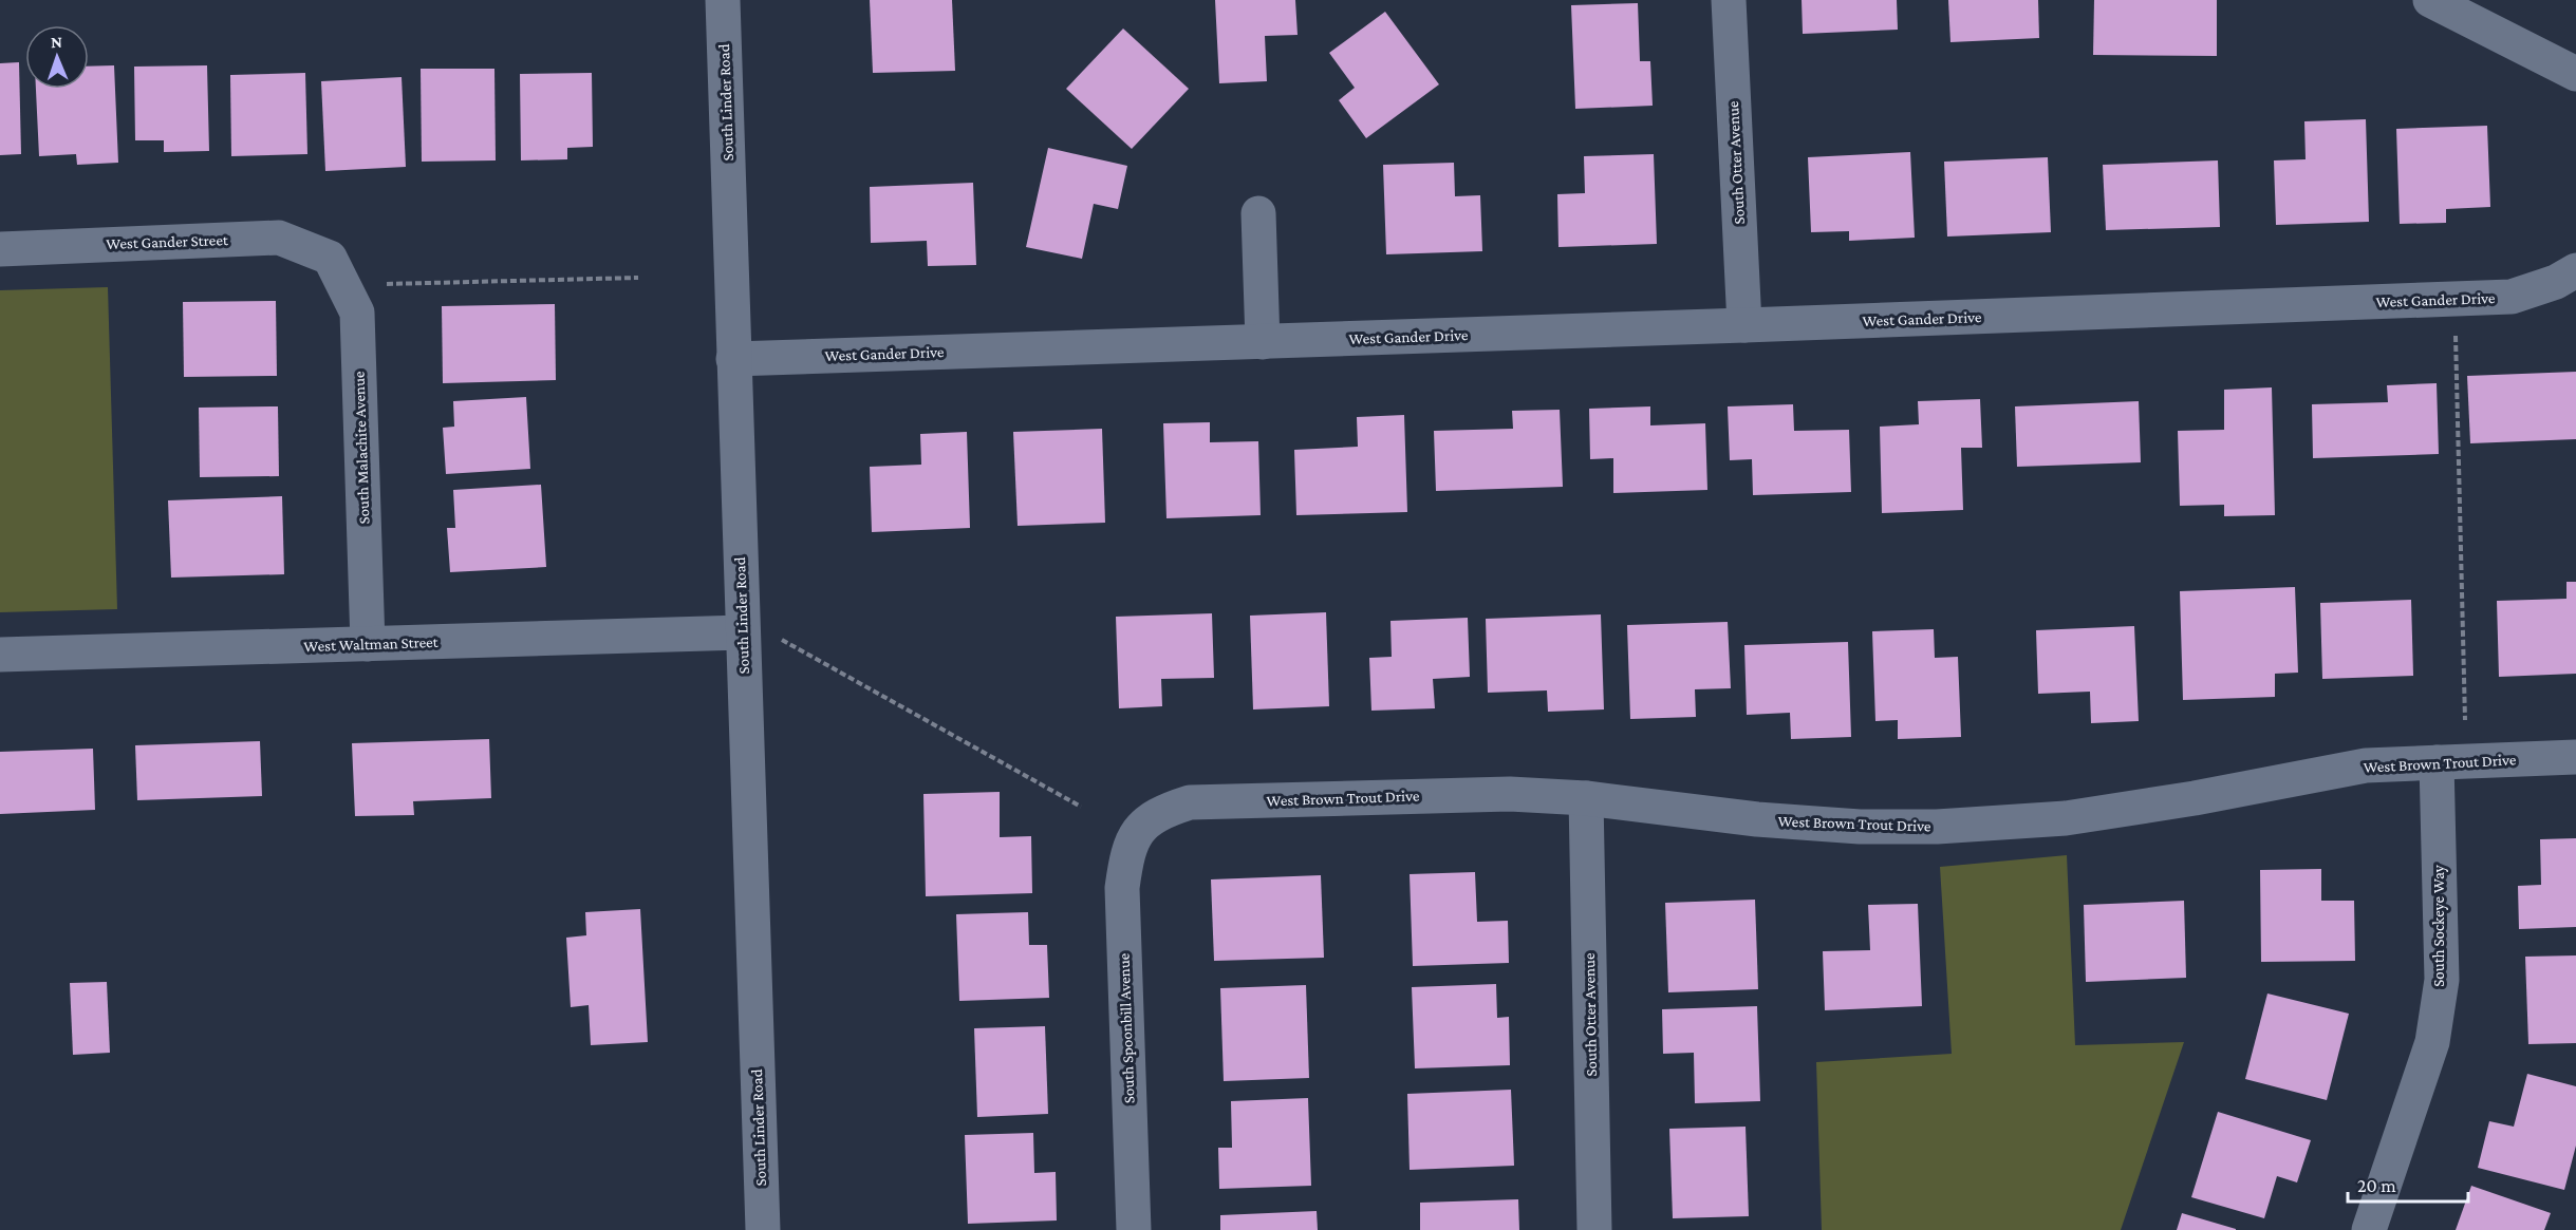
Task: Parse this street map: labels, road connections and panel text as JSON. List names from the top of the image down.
{
  "streets": {
    "street": [
      "South Linder Road",
      "South Otter Avenue",
      "West Gander Street",
      "West Gander Drive",
      "South Malachite Avenue",
      "West Waltman Street",
      "West Brown Trout Drive",
      "South Sockeye Way",
      "South Spoonbill Avenue"
    ]
  },
  "crossings": [
    ["South Linder Road", "West Gander Drive"],
    ["South Linder Road", "West Waltman Street"],
    ["South Otter Avenue", "West Gander Drive"],
    ["South Otter Avenue", "West Brown Trout Drive"],
    ["West Gander Street", "South Malachite Avenue"],
    ["South Malachite Avenue", "West Waltman Street"],
    ["West Brown Trout Drive", "South Sockeye Way"],
    ["West Brown Trout Drive", "South Spoonbill Avenue"]
  ],
  "scale_bar": "20 m",
  "north": "top"
}
